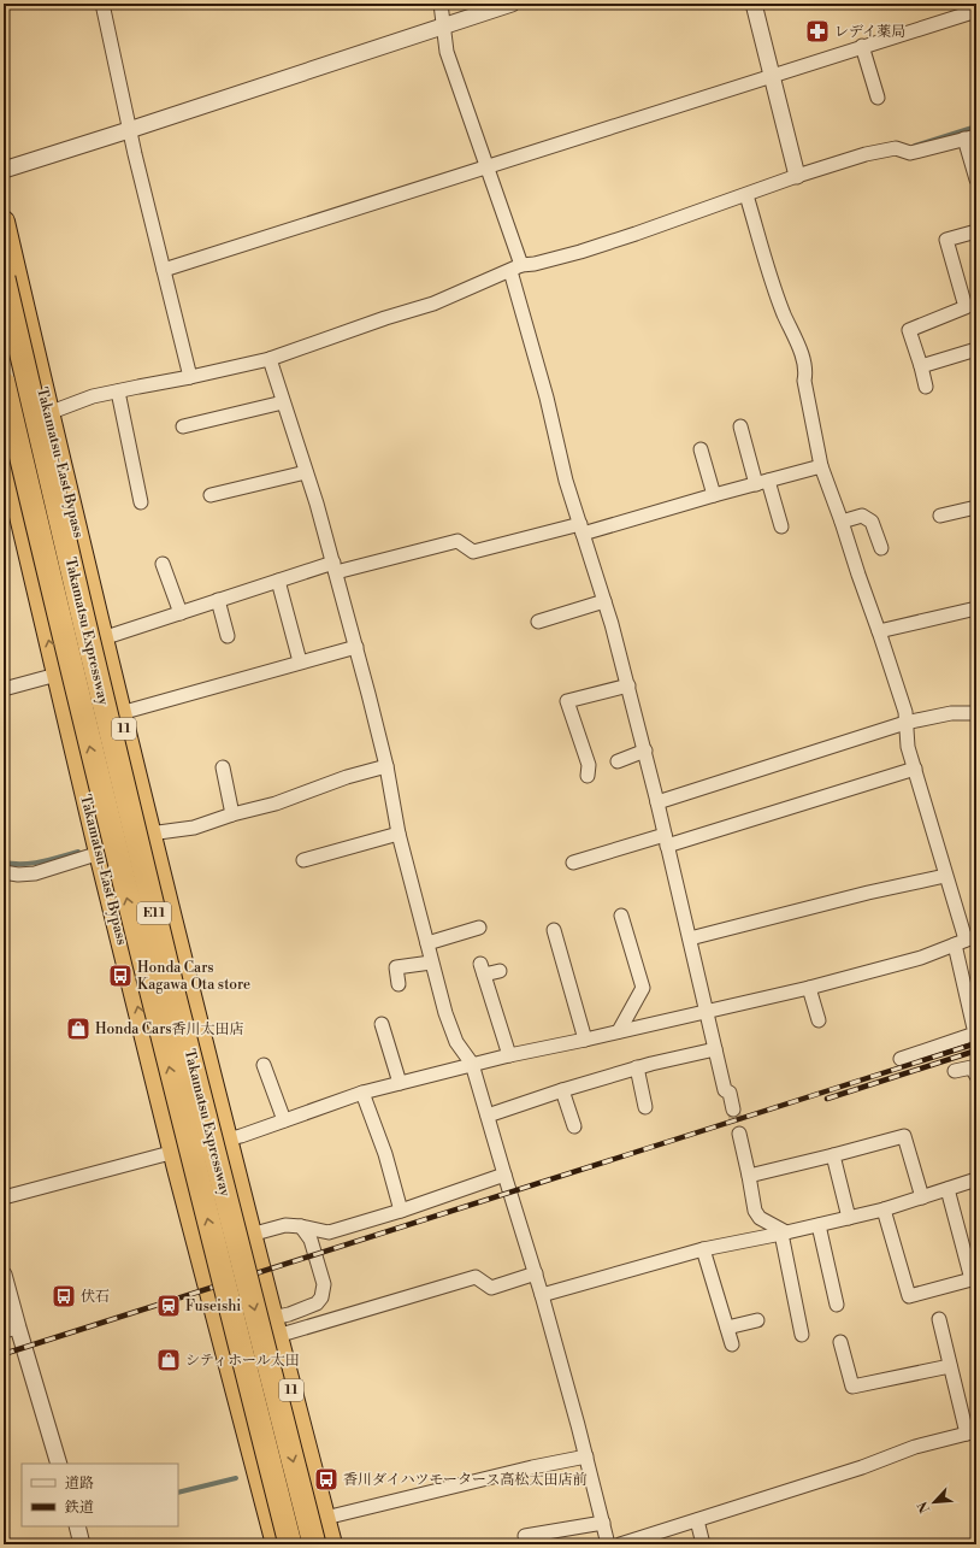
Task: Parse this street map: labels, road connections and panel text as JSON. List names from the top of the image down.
{
  "streets": {
    "highway": [
      "Takamatsu-East Bypass",
      "Takamatsu Expressway",
      "11",
      "E11"
    ]
  },
  "crossings": [
    ["Takamatsu-East Bypass", "Takamatsu Expressway"]
  ],
  "places": {
    "pharmacy": ["レデイ薬局"],
    "bus stop": ["Honda Cars Kagawa Ota store", "伏石", "香川ダイハツモータース高松太田店前"],
    "shop": ["Honda Cars香川太田店", "シティホール太田"],
    "station": ["Fuseishi"]
  },
  "legend": ["道路", "鉄道"],
  "north": "bottom left"
}
